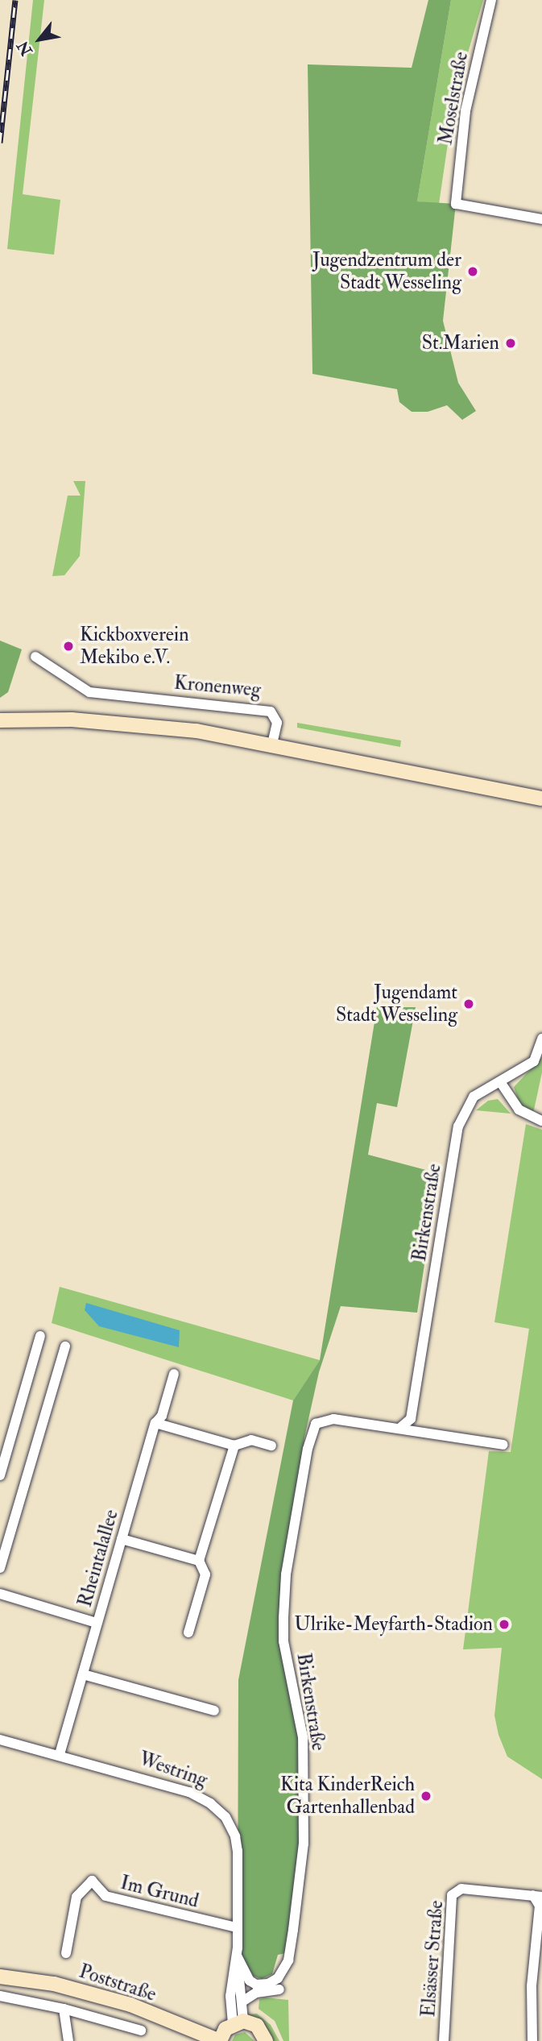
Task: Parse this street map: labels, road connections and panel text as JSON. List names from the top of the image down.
{
  "streets": {
    "street": [
      "Moselstraße",
      "Kronenweg",
      "Birkenstraße",
      "Rheintalallee",
      "Westring",
      "Im Grund",
      "Elsässer Straße",
      "Poststraße"
    ]
  },
  "crossings": [
    ["Birkenstraße", "Westring"],
    ["Rheintalallee", "Westring"],
    ["Westring", "Im Grund"]
  ],
  "places": [
    "Jugendzentrum der Stadt Wesseling",
    "St.Marien",
    "Kickboxverein Mekibo e.V.",
    "Jugendamt Stadt Wesseling",
    "Ulrike-Meyfarth-Stadion",
    "Kita KinderReich Gartenhallenbad"
  ],
  "north": "bottom left"
}
